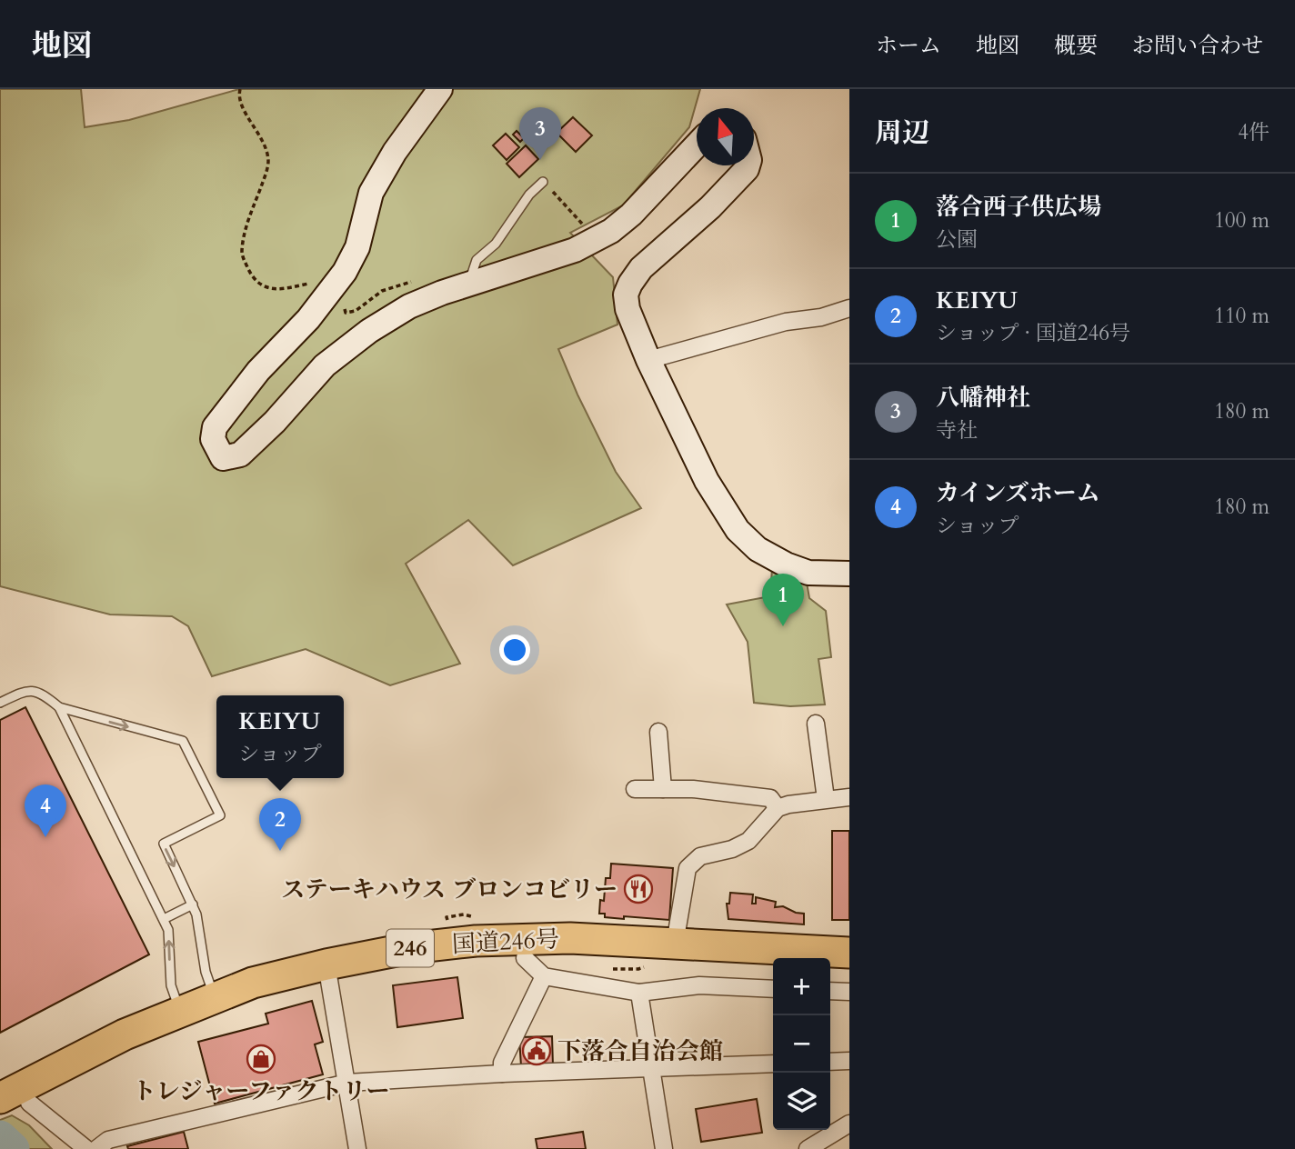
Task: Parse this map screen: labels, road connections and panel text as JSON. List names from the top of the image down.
{
  "streets": {
    "highway": ["国道246号", "246"]
  },
  "places": {
    "restaurant": ["ステーキハウス ブロンコビリー"],
    "public building": ["下落合自治会館"],
    "shop": ["トレジャーファクトリー"]
  },
  "north": "top",
  "page": {
    "header": "地図",
    "nav": [
      "ホーム",
      "地図",
      "概要",
      "お問い合わせ"
    ],
    "heading": ["周辺", "4件"],
    "pins": [
      "3",
      "1",
      "4",
      "2"
    ],
    "list": [
      {
        "mark": "1",
        "name": "落合西子供広場",
        "note": "公園",
        "value": "100 m"
      },
      {
        "mark": "2",
        "name": "KEIYU",
        "note": "ショップ · 国道246号",
        "value": "110 m"
      },
      {
        "mark": "3",
        "name": "八幡神社",
        "note": "寺社",
        "value": "180 m"
      },
      {
        "mark": "4",
        "name": "カインズホーム",
        "note": "ショップ",
        "value": "180 m"
      }
    ],
    "popup": ["KEIYU", "ショップ"],
    "map_buttons": ["+", "−"]
  }
}
